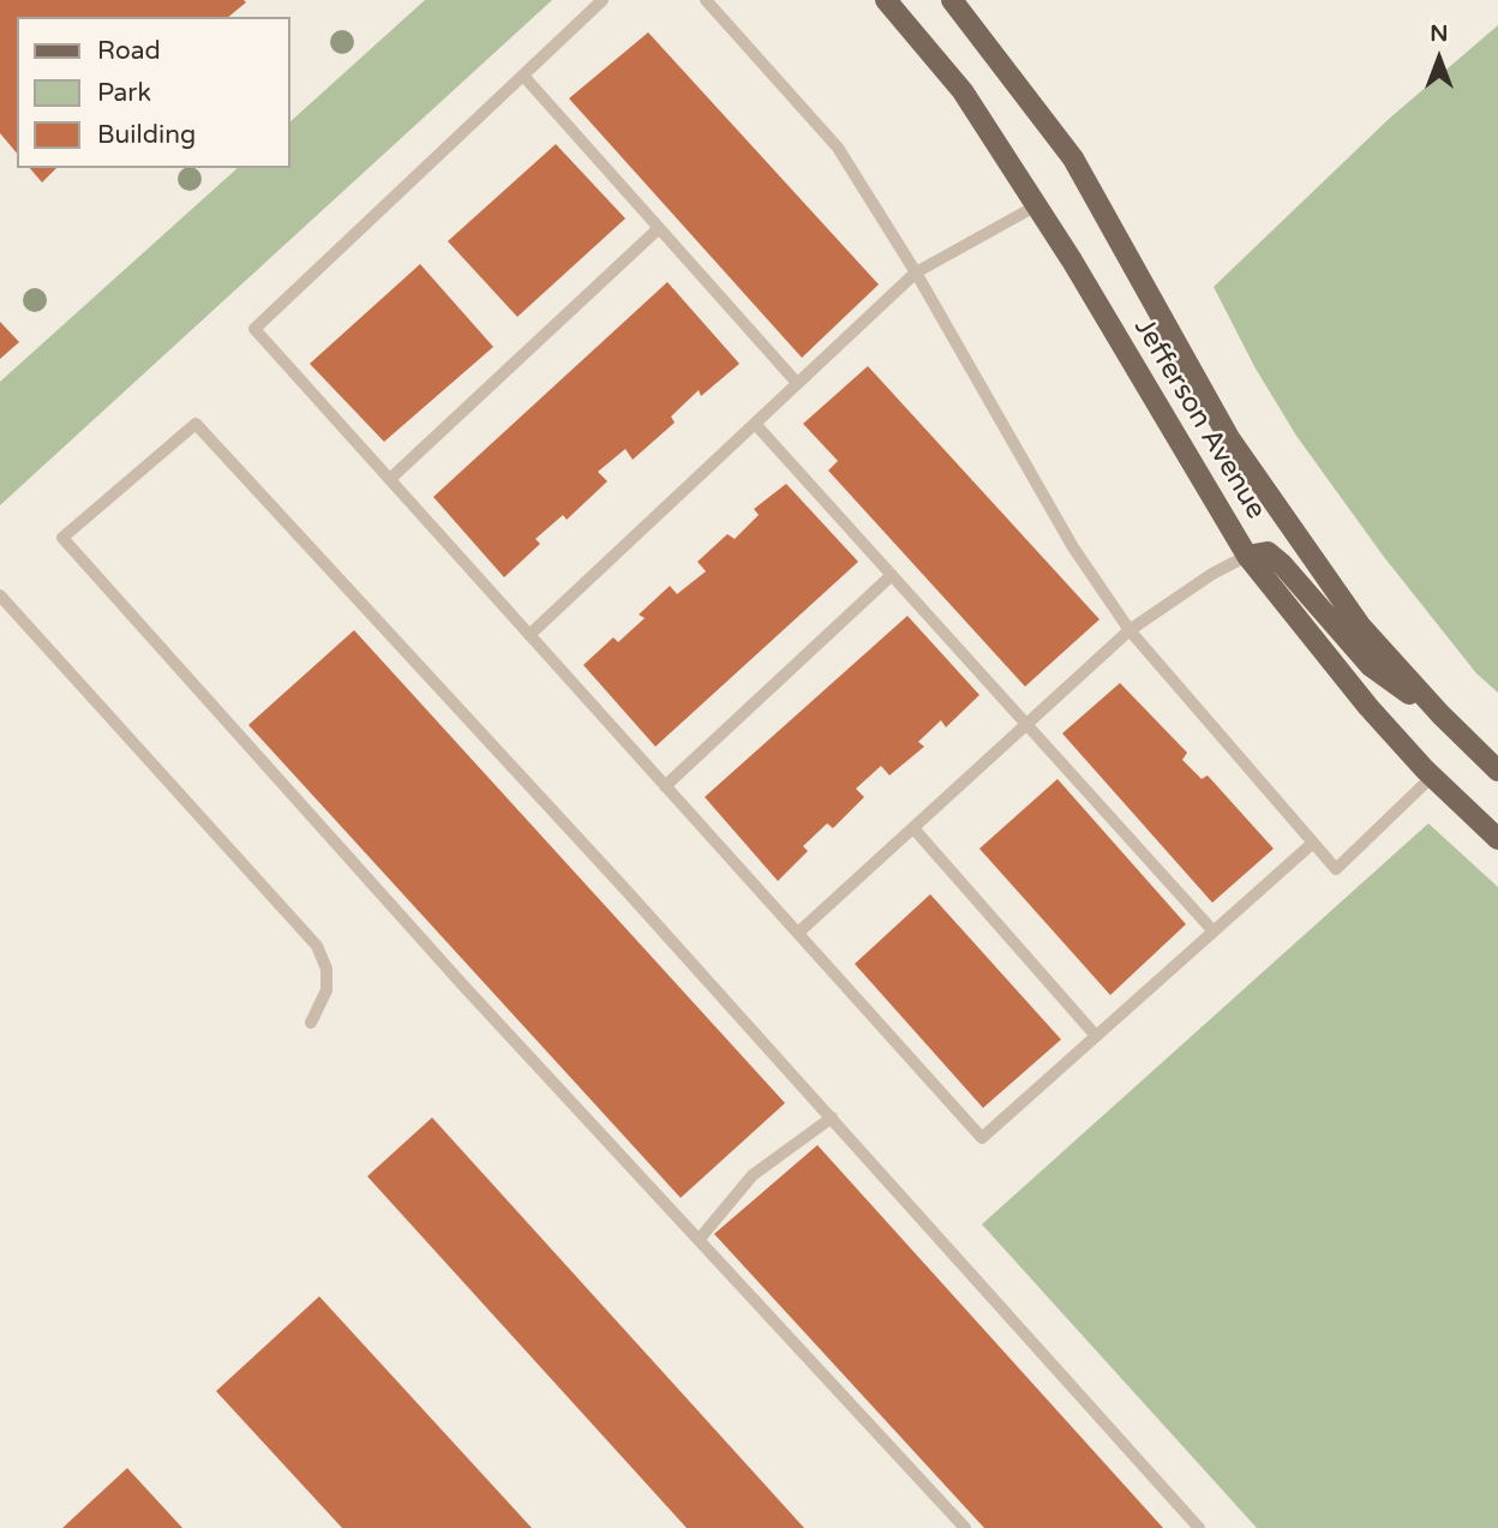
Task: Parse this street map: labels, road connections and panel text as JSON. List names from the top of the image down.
{
  "streets": {
    "main road": ["Jefferson Avenue"]
  },
  "legend": ["Road", "Park", "Building"],
  "north": "top"
}
